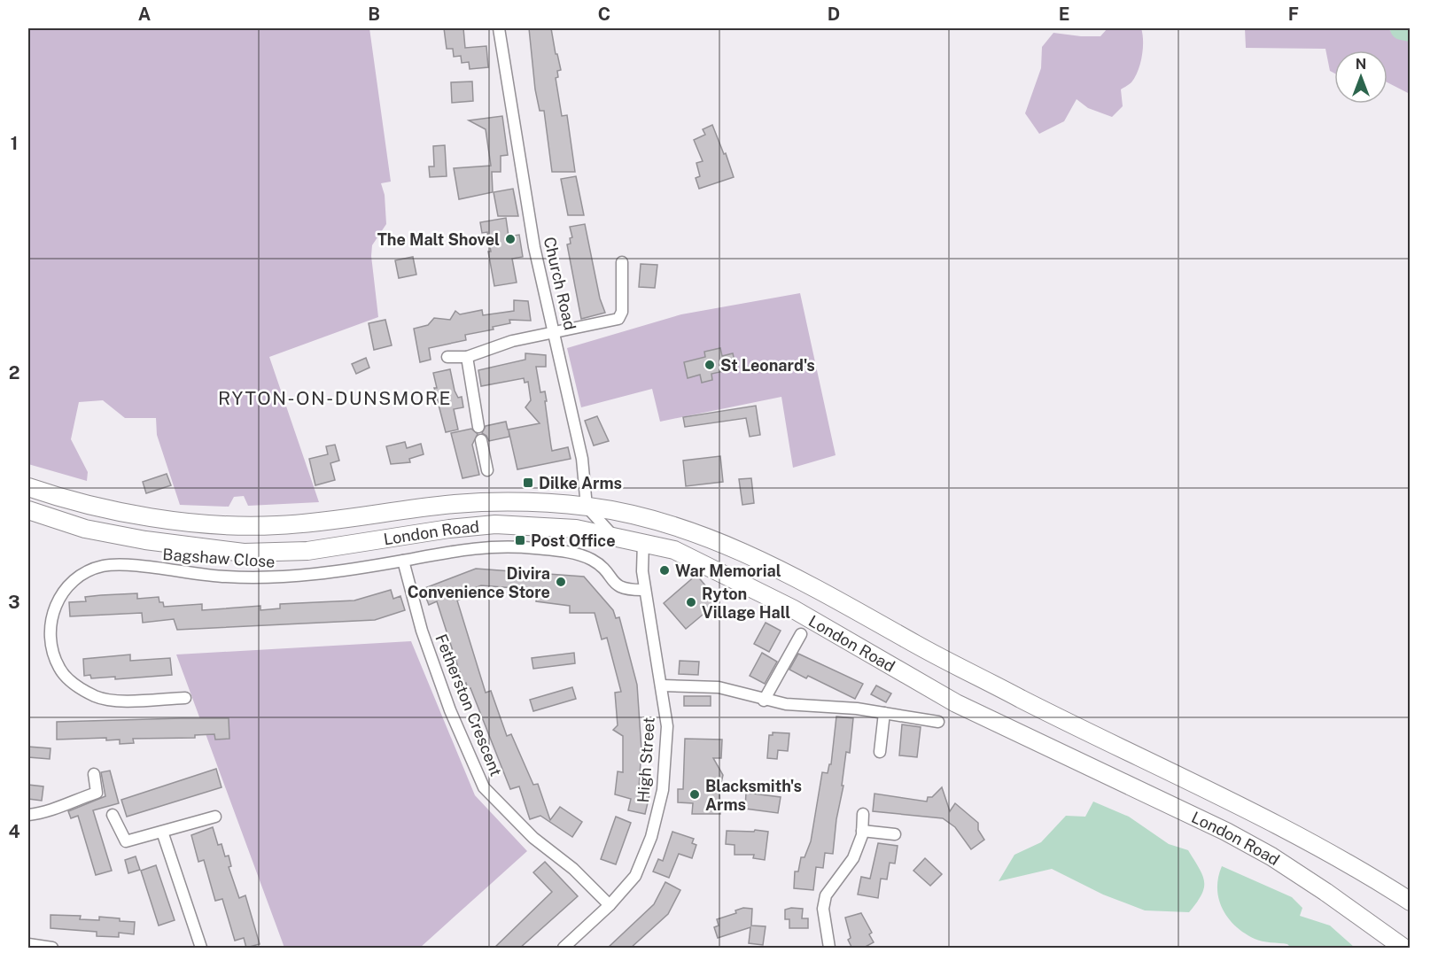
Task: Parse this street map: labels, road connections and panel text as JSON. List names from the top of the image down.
{
  "streets": {
    "highway": ["London Road"],
    "street": [
      "Church Road",
      "Bagshaw Close",
      "Fetherston Crescent",
      "High Street"
    ]
  },
  "crossings": [
    ["Church Road", "London Road"],
    ["London Road", "High Street"],
    ["Bagshaw Close", "Fetherston Crescent"],
    ["Bagshaw Close", "High Street"],
    ["Fetherston Crescent", "High Street"]
  ],
  "districts": ["RYTON-ON-DUNSMORE"],
  "places": {
    "other": [
      "The Malt Shovel",
      "St Leonard's",
      "War Memorial",
      "Divira Convenience Store",
      "Ryton Village Hall",
      "Blacksmith's Arms"
    ],
    "transit": ["Dilke Arms", "Post Office"]
  },
  "north": "top",
  "grid": {
    "columns": [
      "A",
      "B",
      "C",
      "D",
      "E",
      "F"
    ],
    "rows": [
      "1",
      "2",
      "3",
      "4"
    ]
  }
}
